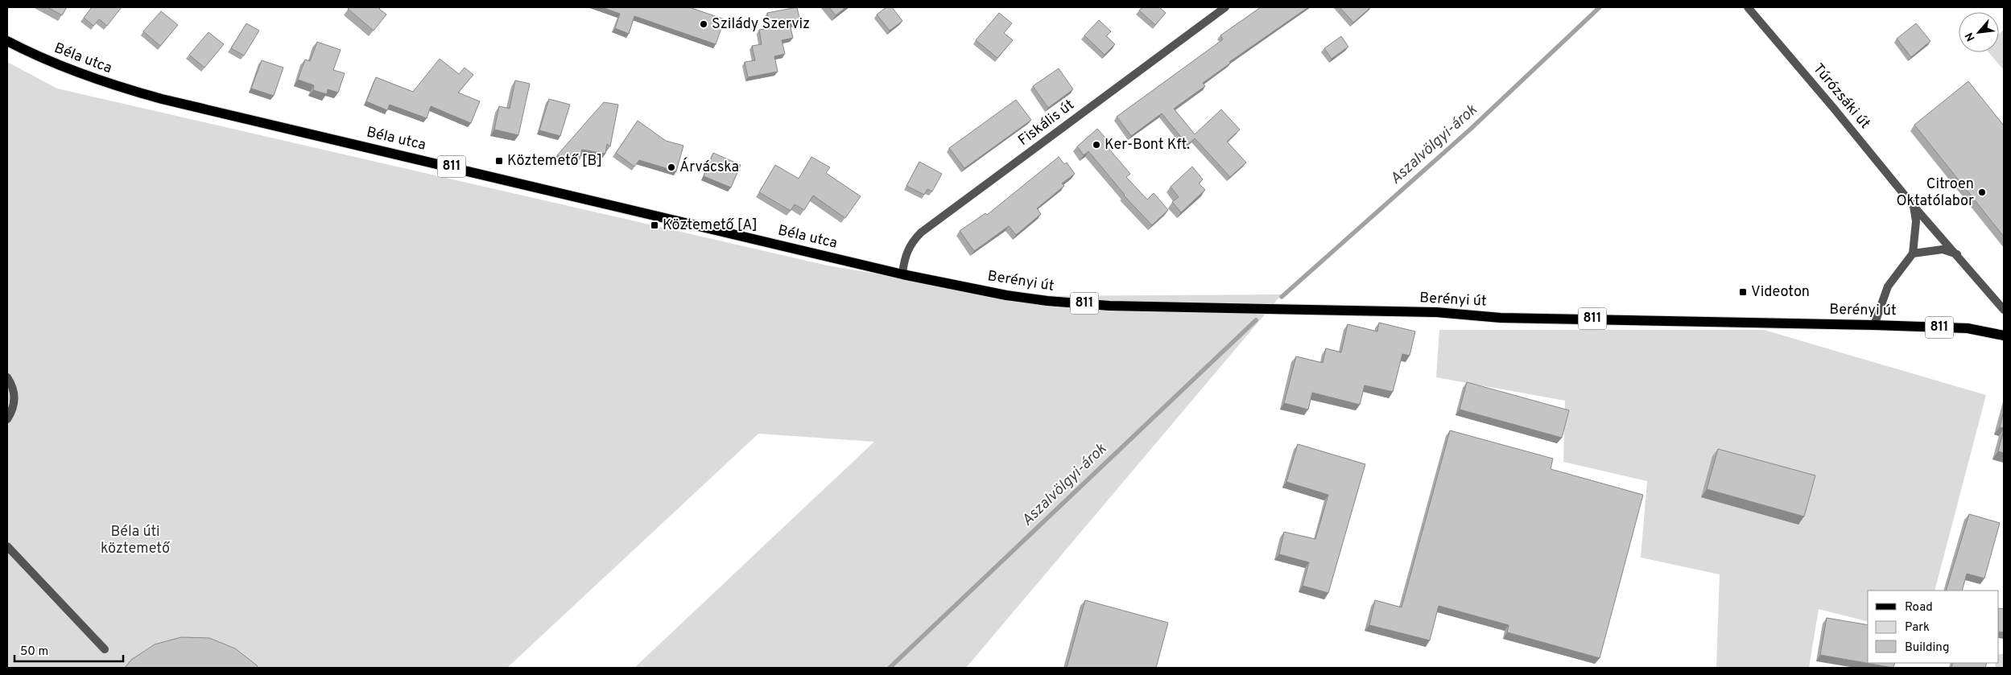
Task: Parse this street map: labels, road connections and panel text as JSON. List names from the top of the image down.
{
  "streets": {
    "main road": ["Béla utca", "811", "Berényi út"],
    "street": ["Túrózsáki út", "Fiskális út"]
  },
  "crossings": [
    ["Béla utca", "Fiskális út"],
    ["Béla utca", "Berényi út"],
    ["Fiskális út", "Berényi út"]
  ],
  "water": ["Aszalvölgyi-árok"],
  "parks": ["Béla úti köztemető"],
  "places": {
    "other": [
      "Szilády Szerviz",
      "Ker-Bont Kft.",
      "Árvácska",
      "Citroen Oktatólabor"
    ],
    "transit": ["Köztemető [B]", "Köztemető [A]", "Videoton"]
  },
  "legend": ["Road", "Park", "Building"],
  "scale_bar": "50 m",
  "north": "bottom left"
}
